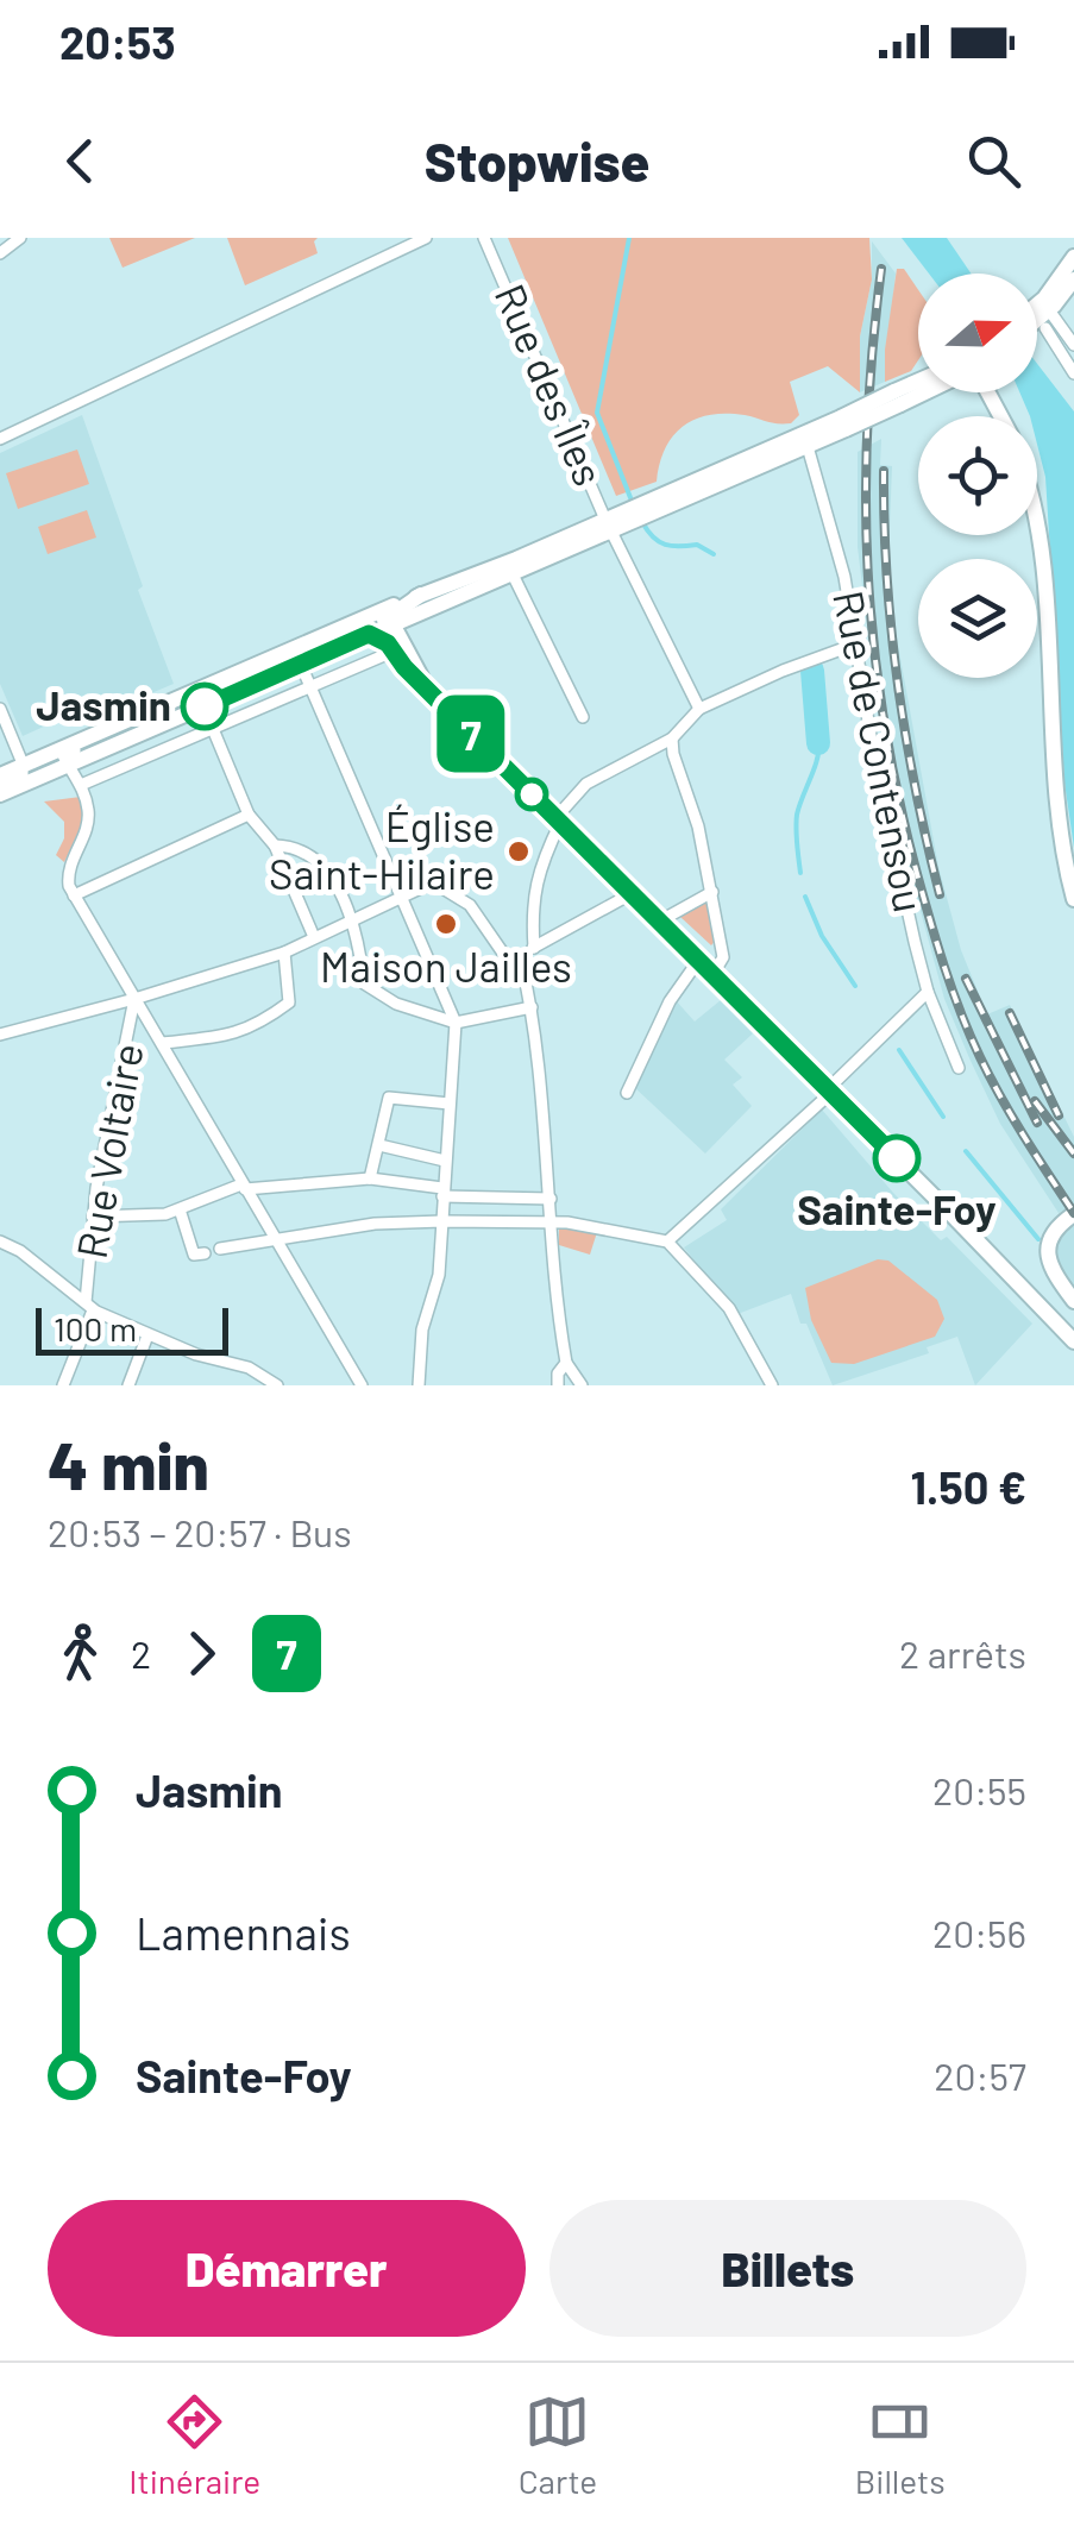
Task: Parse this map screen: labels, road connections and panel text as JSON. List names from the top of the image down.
{
  "streets": {
    "street": ["Rue des Îles", "Rue de Contensou", "Rue Voltaire"]
  },
  "places": [
    "Jasmin",
    "Église Saint-Hilaire",
    "Maison Jailles",
    "Sainte-Foy"
  ],
  "lines": ["bus line 7"],
  "scale_bar": "100 m",
  "north": "right",
  "page": {
    "status": "20:53",
    "header": "Stopwise",
    "on_map": "7",
    "scale": "100 m",
    "heading": ["4 min", "20:53 – 20:57 · Bus", "1.50 €"],
    "legs": ["2", "7", "2 arrêts"],
    "list": [
      {
        "name": "Jasmin",
        "value": "20:55"
      },
      {
        "name": "Lamennais",
        "value": "20:56"
      },
      {
        "name": "Sainte-Foy",
        "value": "20:57"
      }
    ],
    "buttons": ["Démarrer", "Billets"],
    "tabs": ["Itinéraire", "Carte", "Billets"]
  }
}
